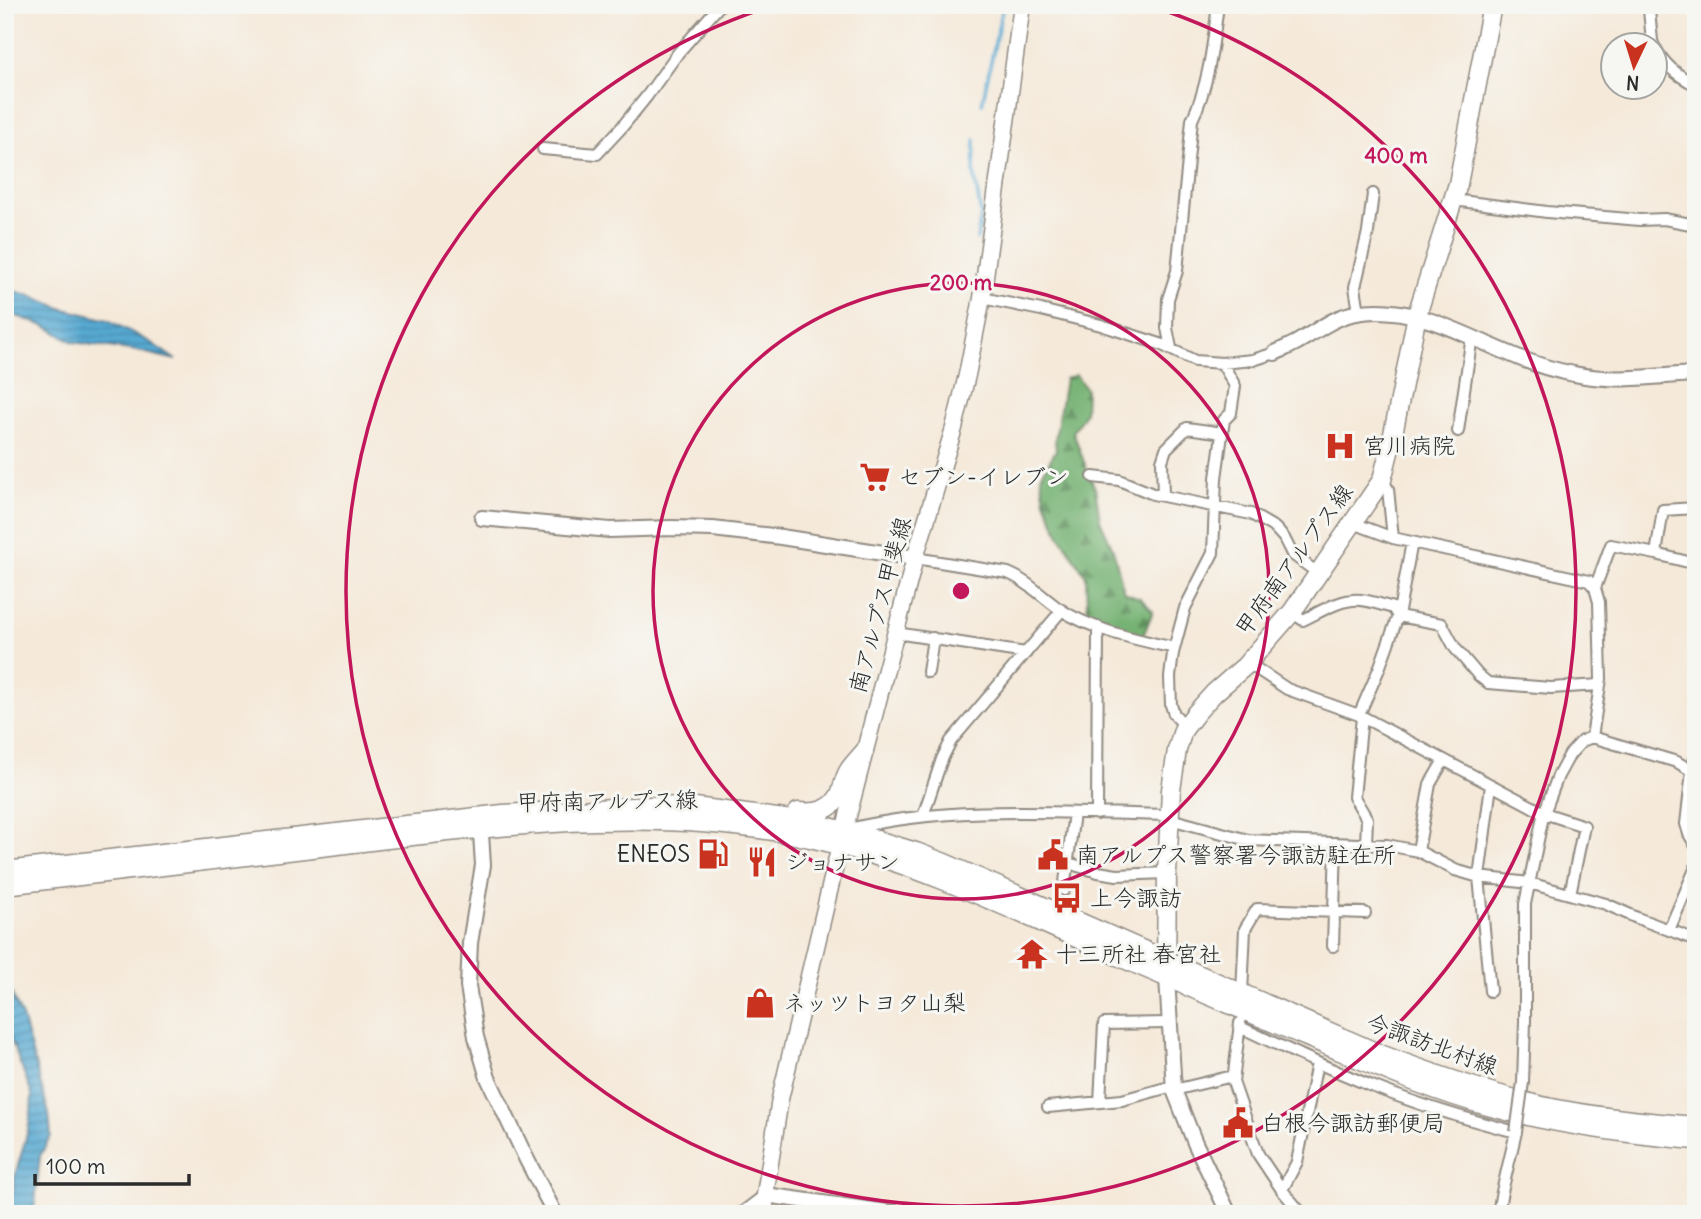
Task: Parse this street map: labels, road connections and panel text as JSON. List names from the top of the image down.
{
  "streets": {
    "main road": ["甲府南アルプス線", "南アルプス甲斐線", "今諏訪北村線"]
  },
  "crossings": [
    ["甲府南アルプス線", "南アルプス甲斐線"],
    ["甲府南アルプス線", "今諏訪北村線"]
  ],
  "places": {
    "hospital": ["宮川病院"],
    "supermarket": ["セブン-イレブン"],
    "fuel station": ["ENEOS"],
    "public building": ["南アルプス警察署今諏訪駐在所", "白根今諏訪郵便局"],
    "restaurant": ["ジョナサン"],
    "bus stop": ["上今諏訪"],
    "temple": ["十三所社 春宮社"],
    "shop": ["ネッツトヨタ山梨"]
  },
  "scale_bar": "100 m",
  "north": "bottom",
  "rings": ["400 m", "200 m"]
}
